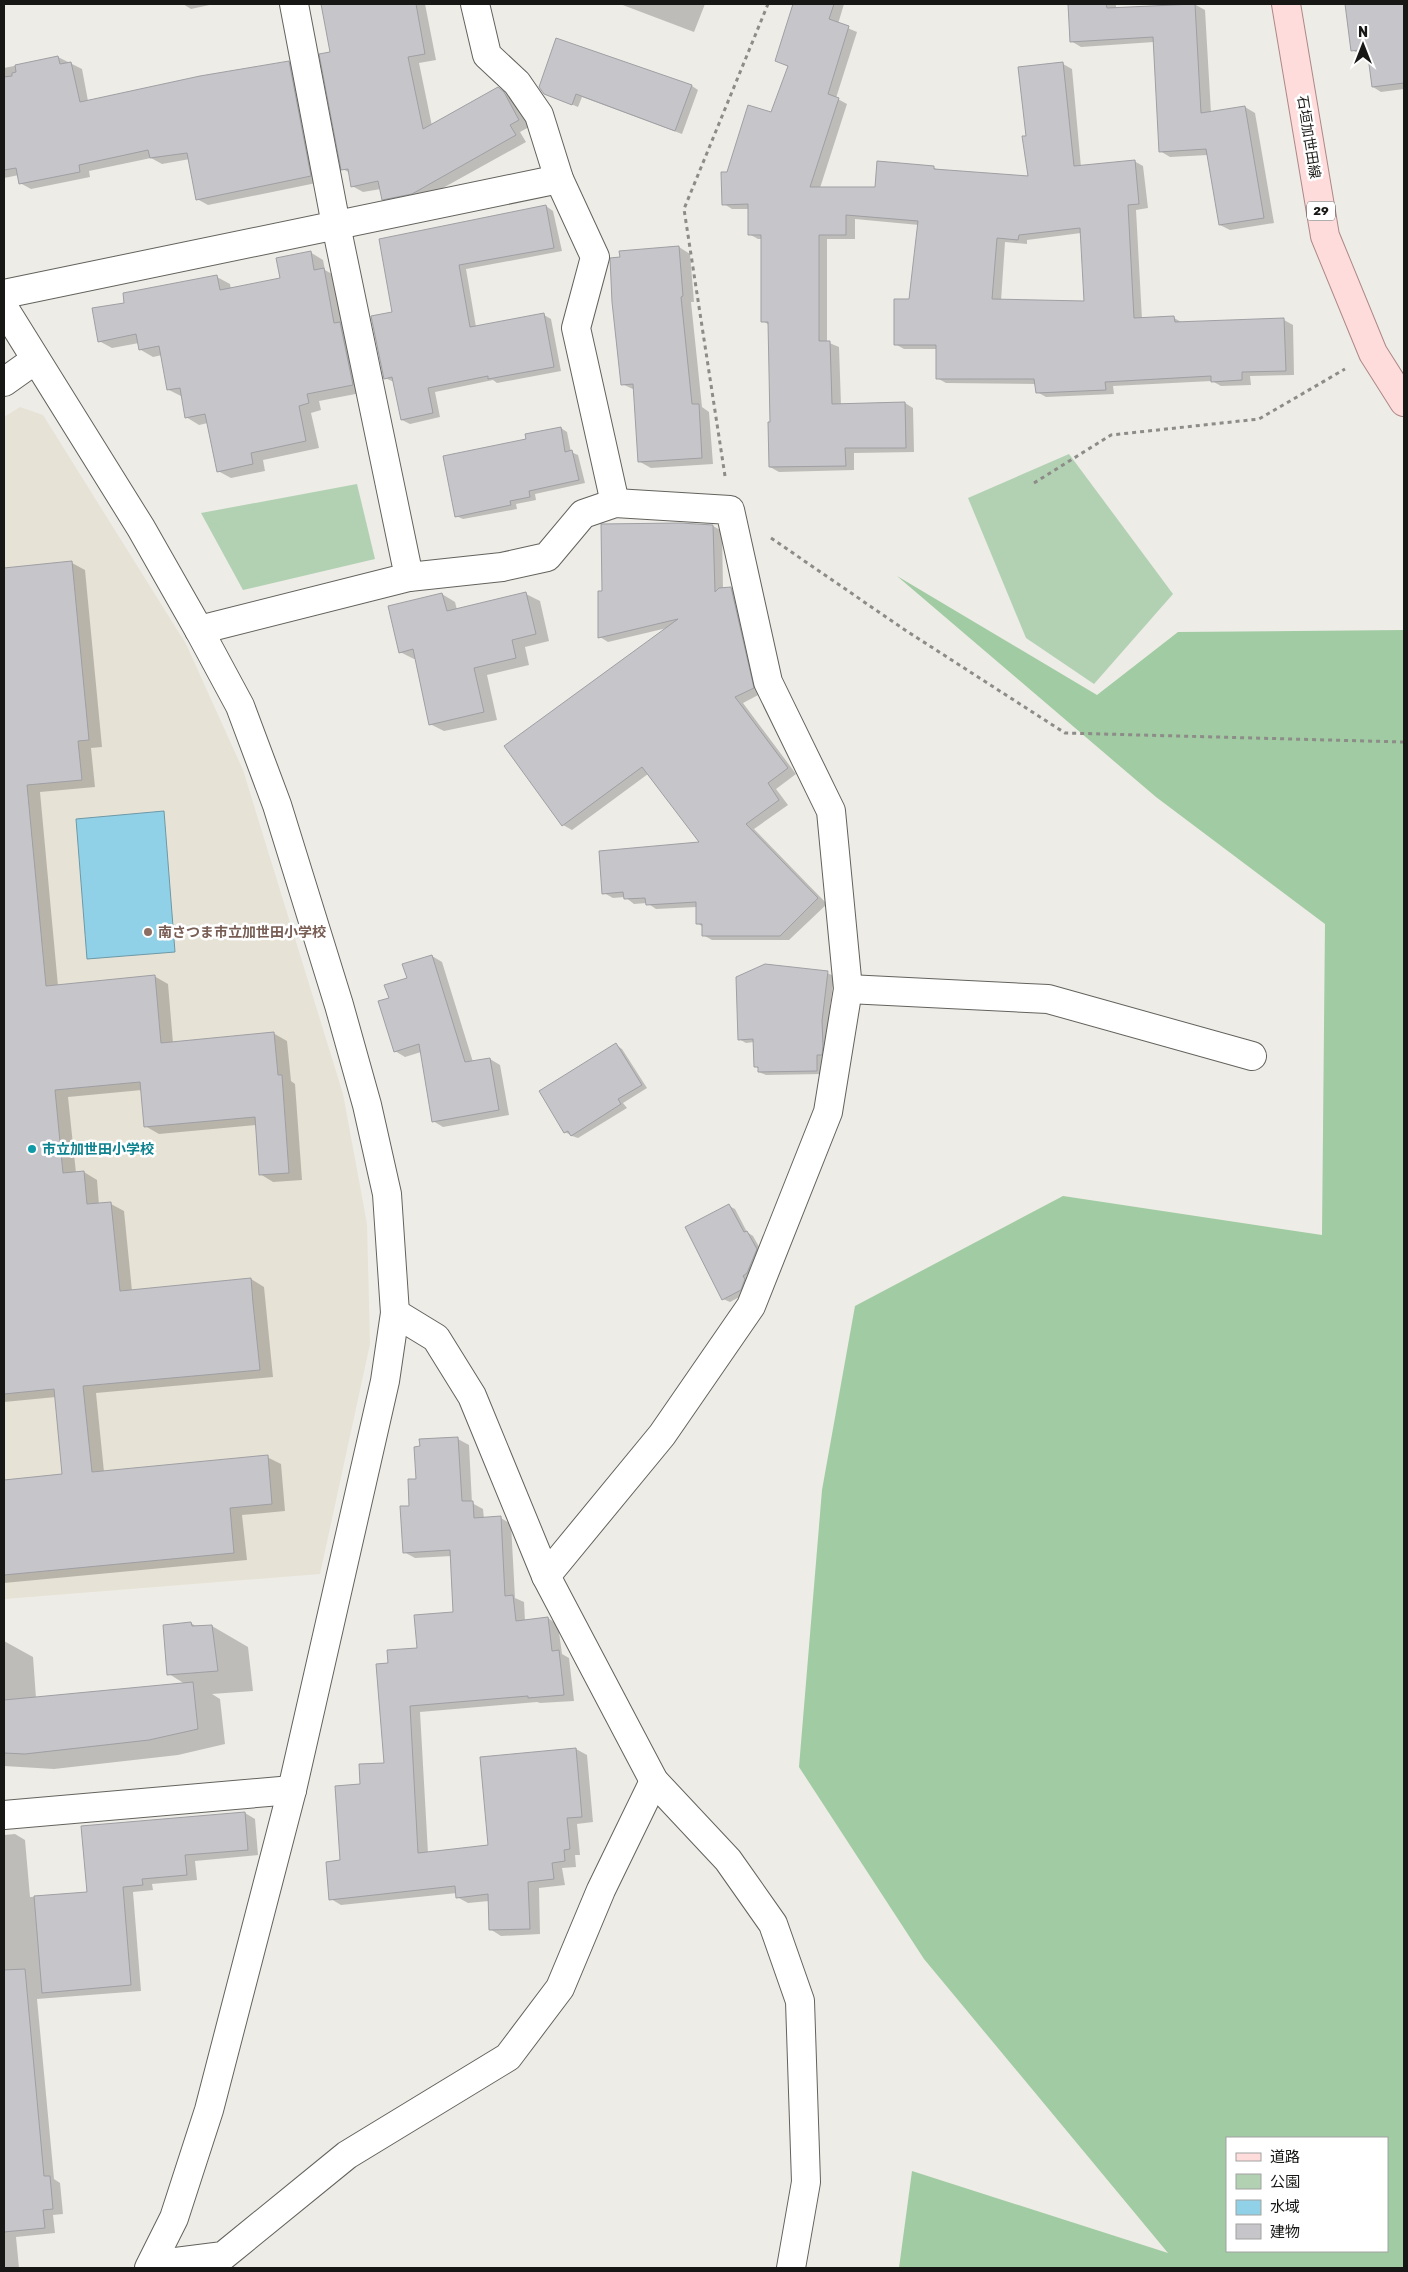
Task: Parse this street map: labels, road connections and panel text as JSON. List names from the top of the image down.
{
  "streets": {
    "main road": ["石垣加世田線", "29"]
  },
  "places": ["南さつま市立加世田小学校", "市立加世田小学校"],
  "legend": [
    "道路",
    "公園",
    "水域",
    "建物"
  ],
  "north": "top"
}
